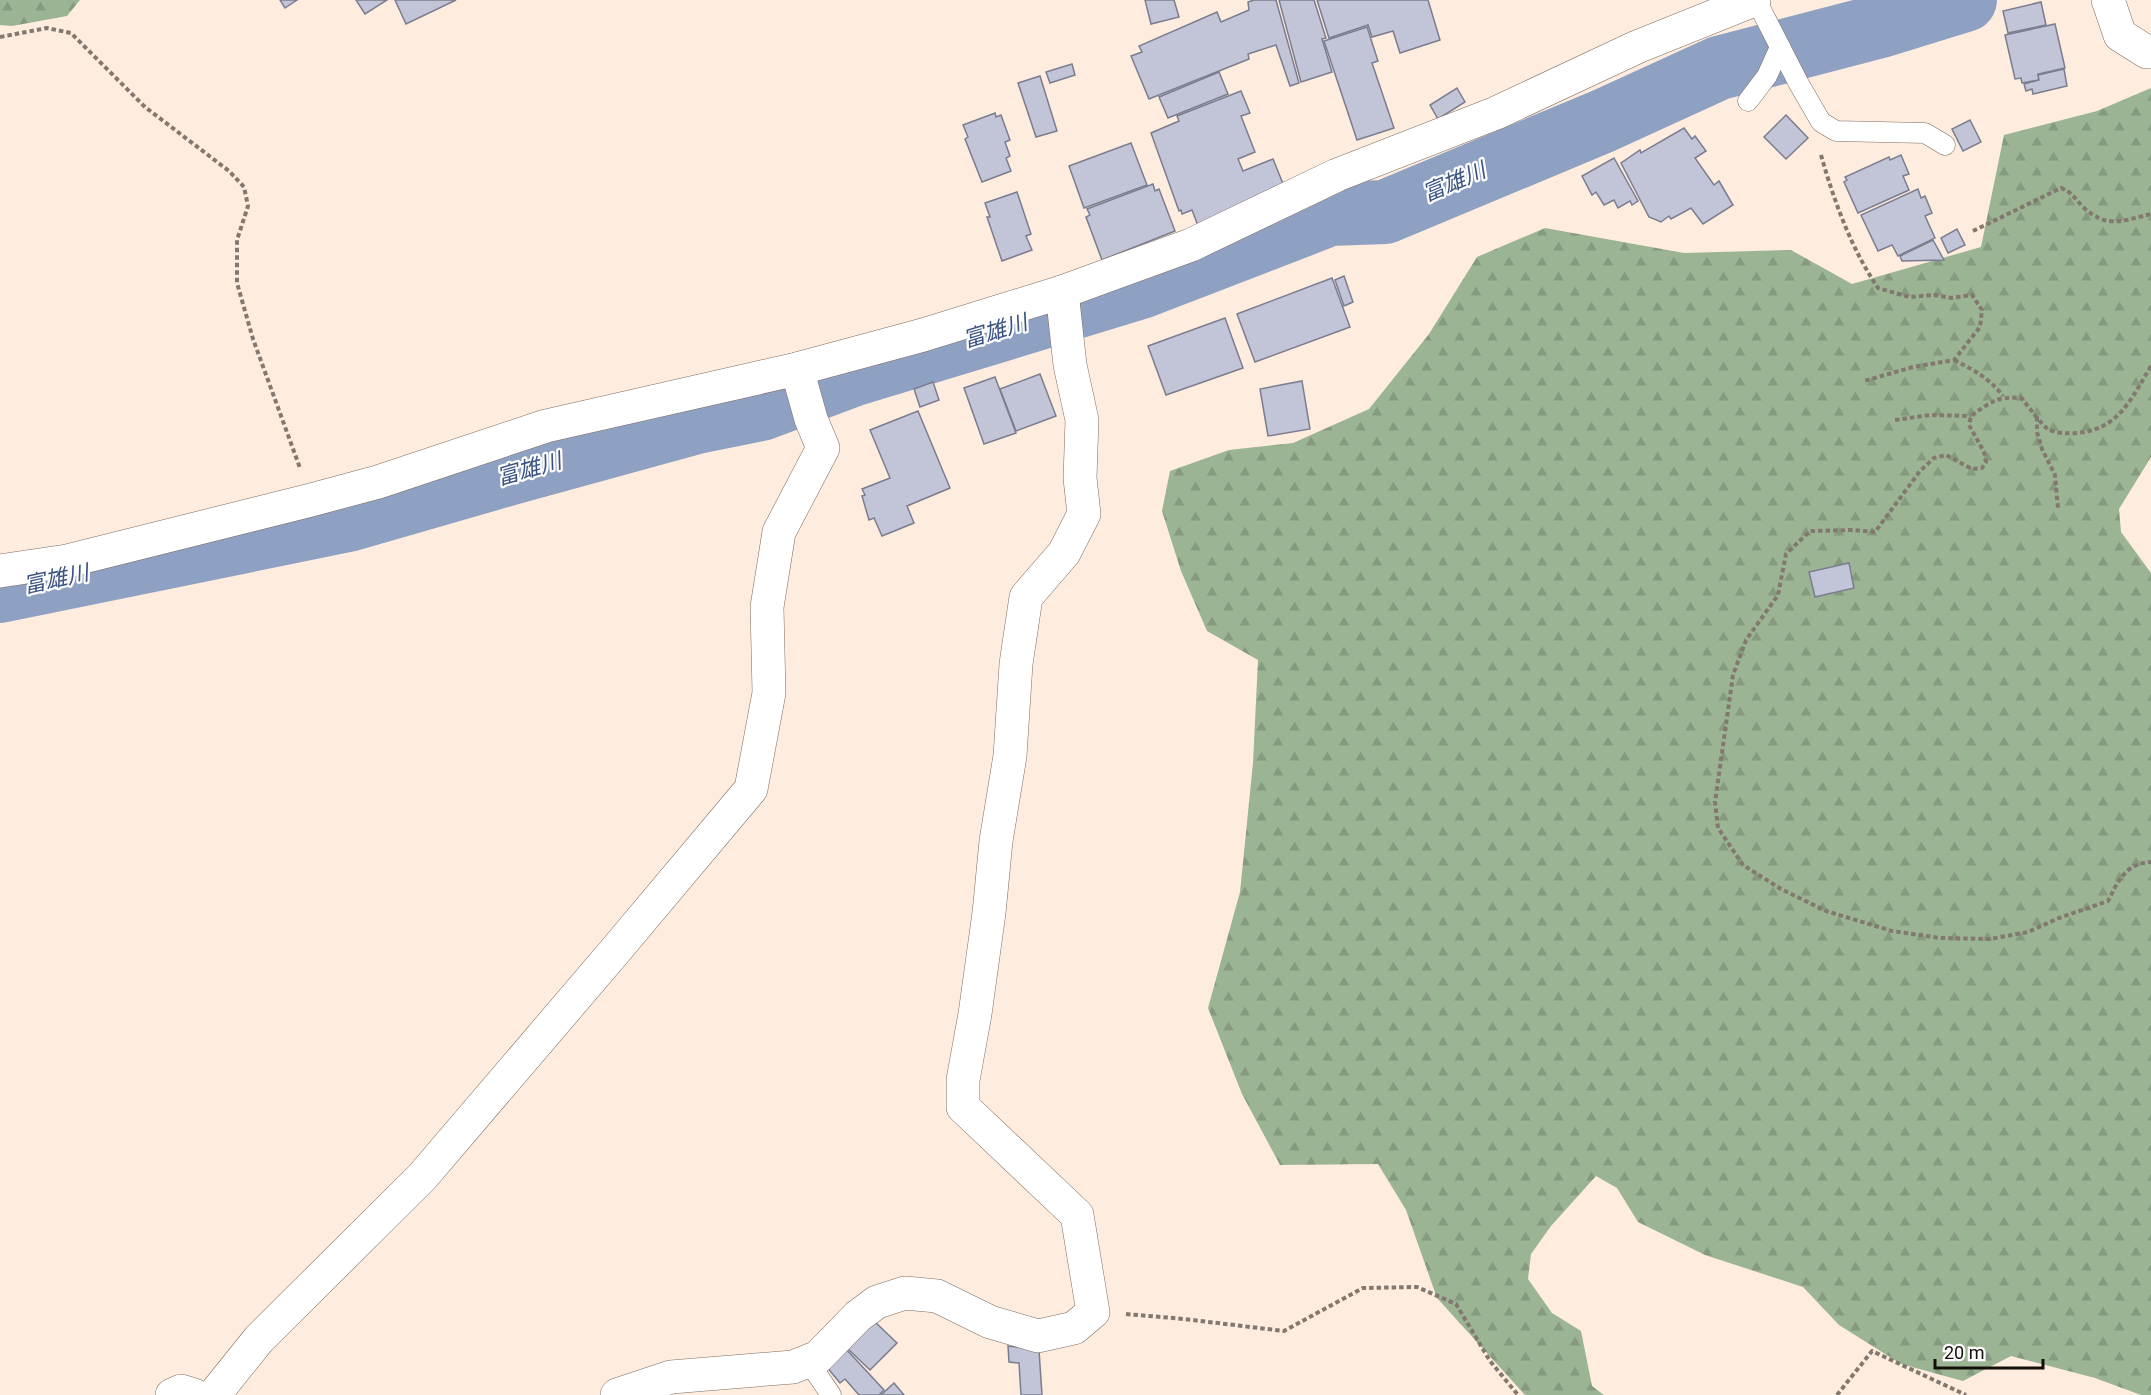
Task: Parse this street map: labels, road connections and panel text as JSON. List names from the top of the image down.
{
  "water": ["富雄川"],
  "scale_bar": "20 m"
}
